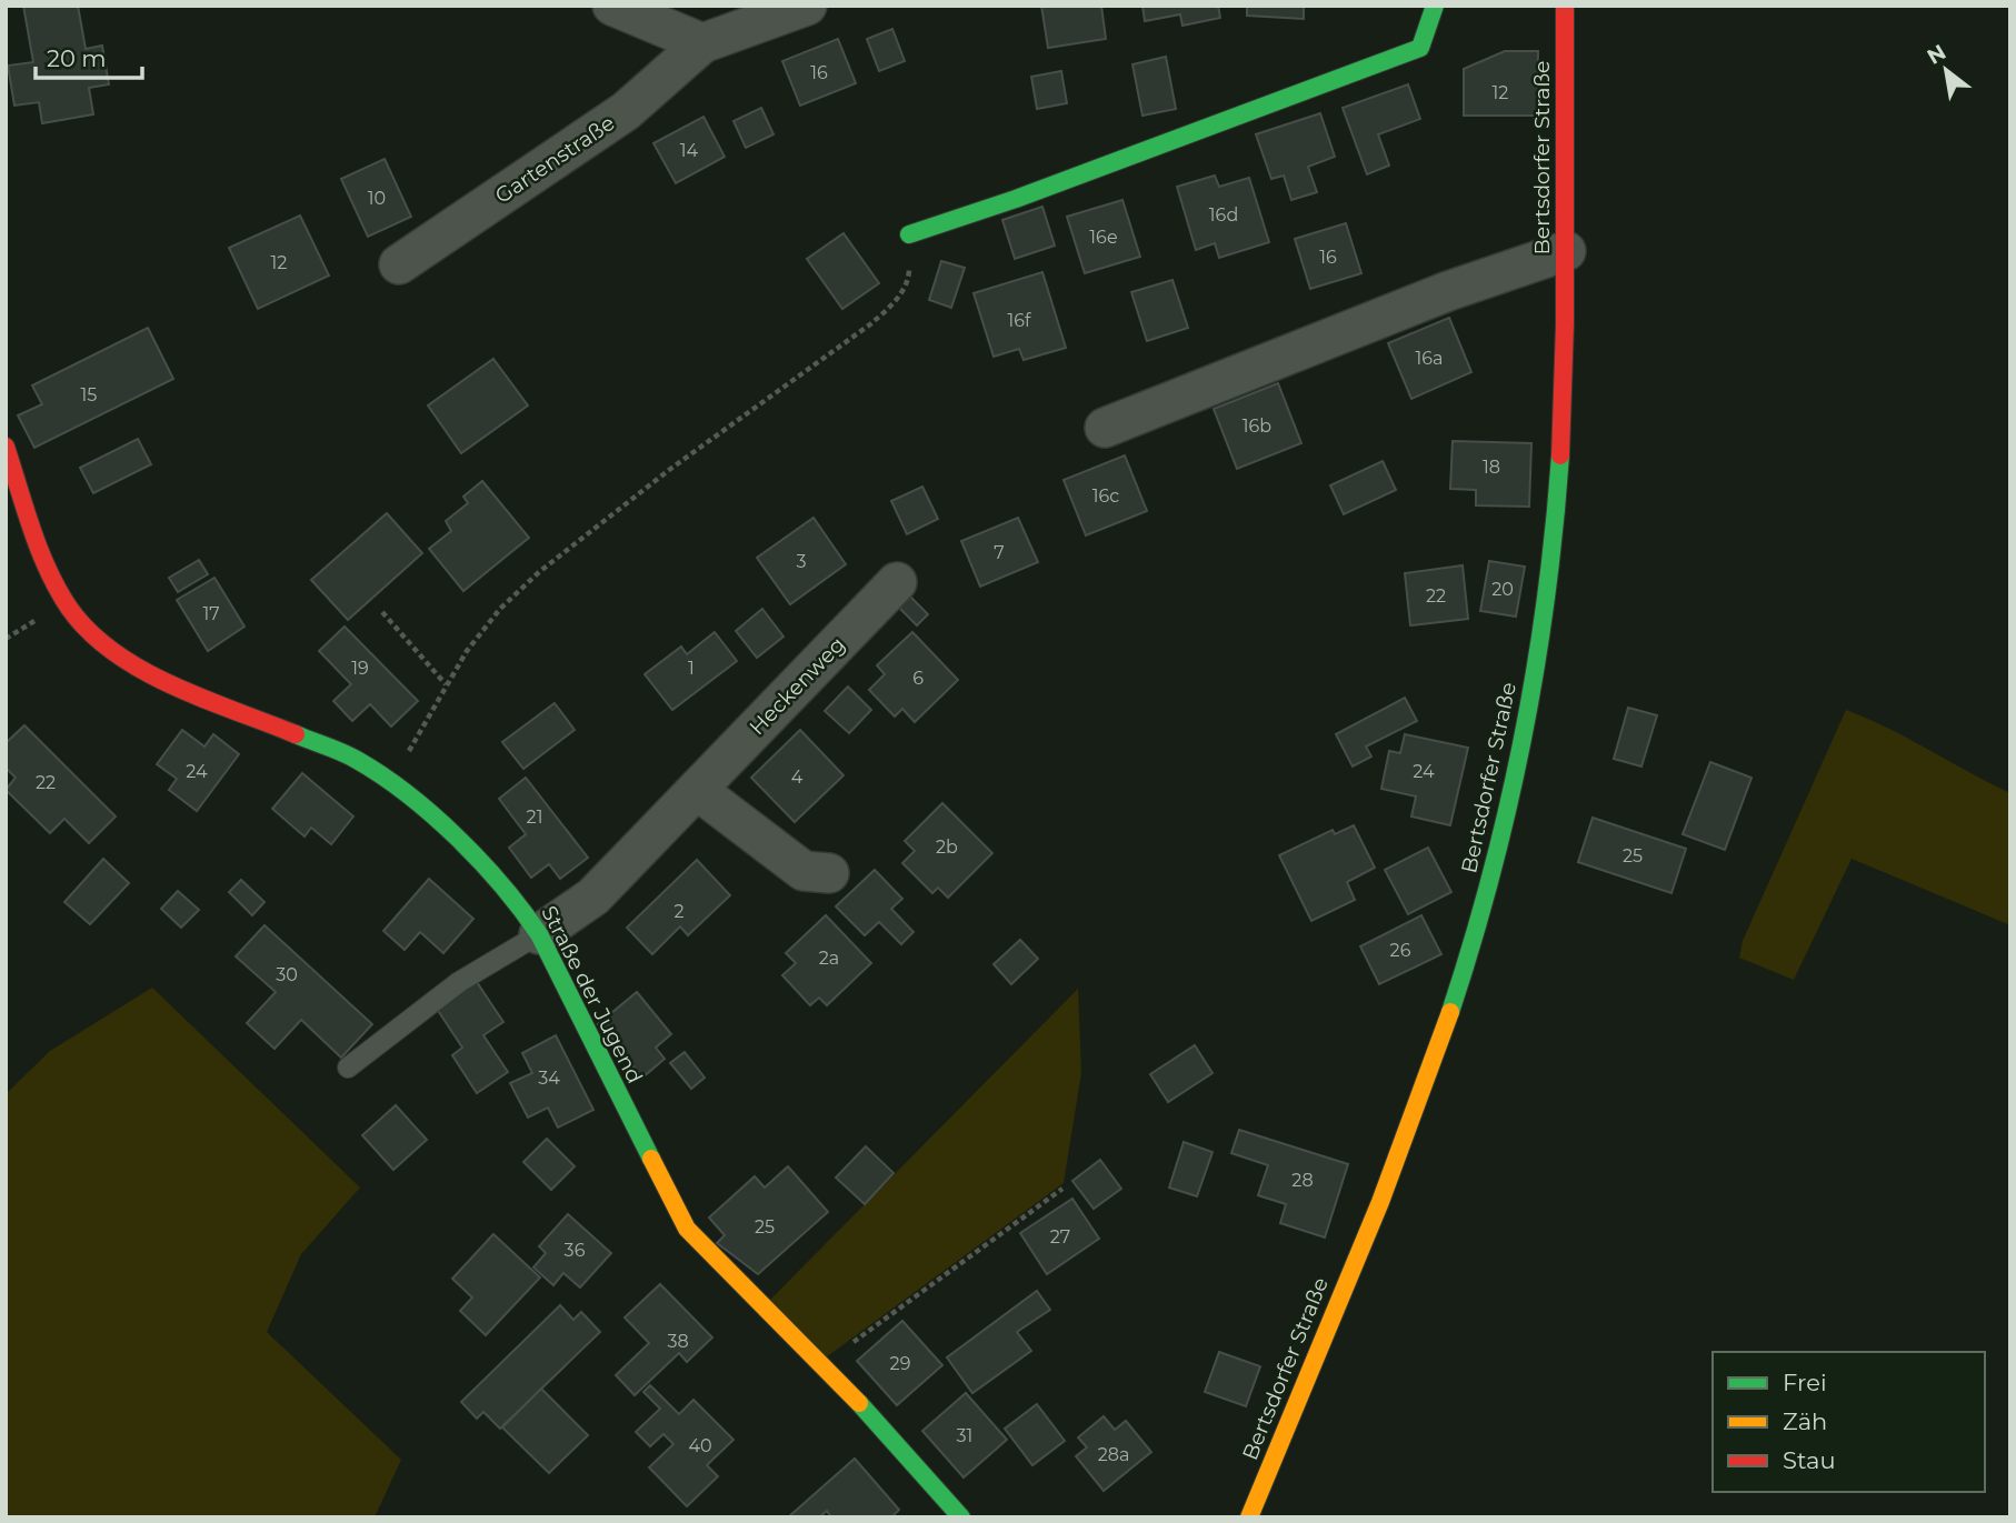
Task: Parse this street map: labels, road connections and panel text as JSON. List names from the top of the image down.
{
  "streets": {
    "street": [
      "Bertsdorfer Straße",
      "Gartenstraße",
      "Heckenweg",
      "Straße der Jugend"
    ]
  },
  "crossings": [
    ["Heckenweg", "Straße der Jugend"]
  ],
  "house_numbers": [
    "16",
    "12",
    "14",
    "10",
    "16d",
    "16e",
    "16",
    "12",
    "16f",
    "16a",
    "15",
    "16b",
    "18",
    "16c",
    "7",
    "3",
    "20",
    "22",
    "17",
    "19",
    "1",
    "6",
    "24",
    "24",
    "4",
    "22",
    "21",
    "2b",
    "25",
    "2",
    "26",
    "2a",
    "30",
    "34",
    "28",
    "25",
    "27",
    "36",
    "38",
    "29",
    "31",
    "40",
    "28a"
  ],
  "legend": ["Frei", "Zäh", "Stau"],
  "scale_bar": "20 m",
  "north": "top left"
}
